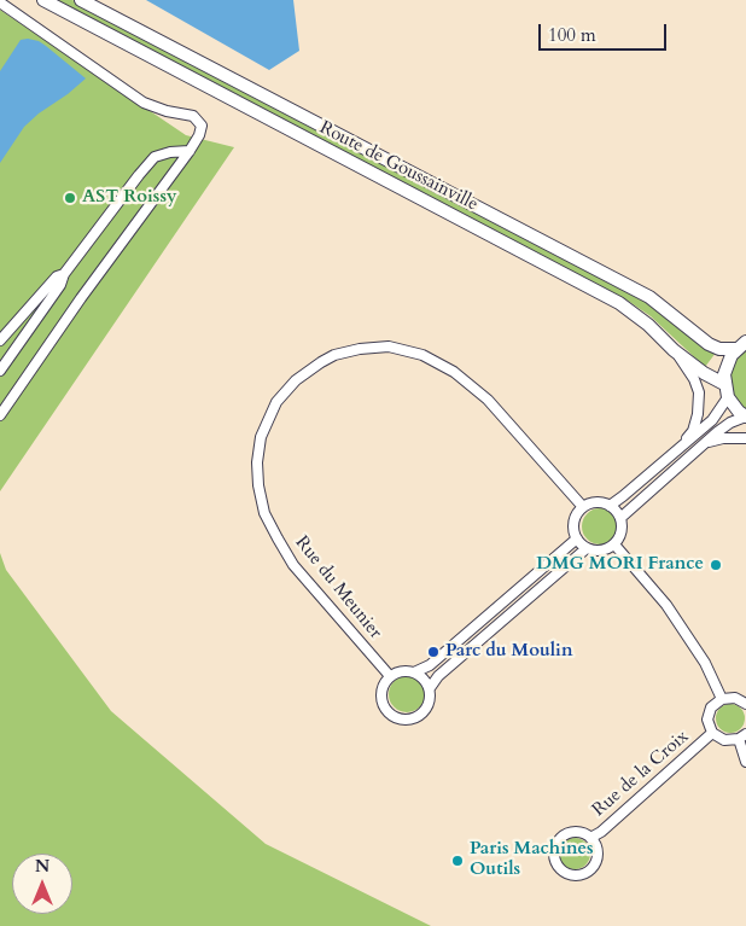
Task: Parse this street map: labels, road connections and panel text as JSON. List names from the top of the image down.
{
  "streets": {
    "main road": ["Route de Goussainville"],
    "street": ["Rue du Meunier", "Rue de la Croix"]
  },
  "places": [
    "AST Roissy",
    "DMG MORI France",
    "Parc du Moulin",
    "Paris Machines Outils"
  ],
  "scale_bar": "100 m",
  "north": "top"
}
